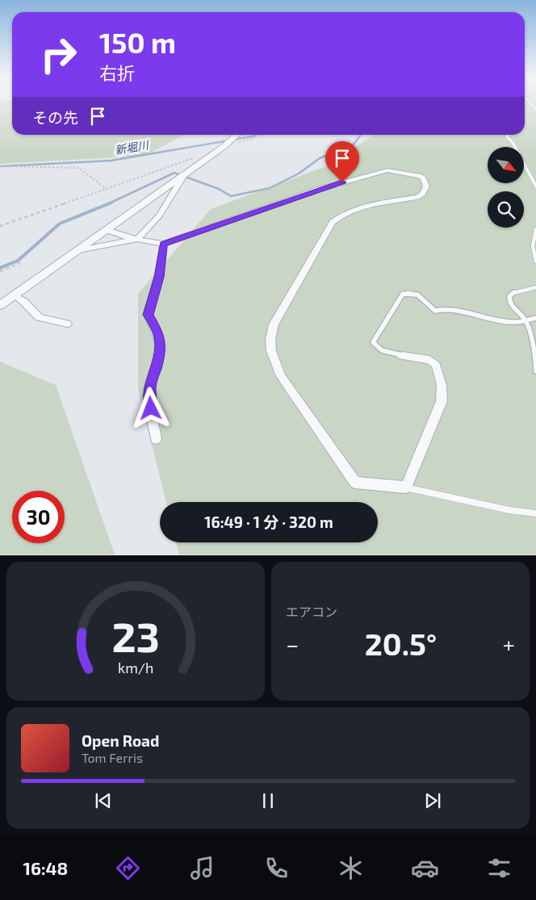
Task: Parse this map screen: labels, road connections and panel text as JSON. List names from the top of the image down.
{
  "water": ["新堀川"],
  "north": "bottom right",
  "page": {
    "turn": ["150 m", "右折"],
    "then": "その先",
    "limit": "30",
    "trip": "16:49 · 1 分 · 320 m",
    "tile": "エアコン",
    "heat": ["−", "20.5°", "+"],
    "song": ["Open Road", "Tom Ferris"],
    "tabs": "16:48",
    "gauge": ["23", "km/h"]
  }
}
